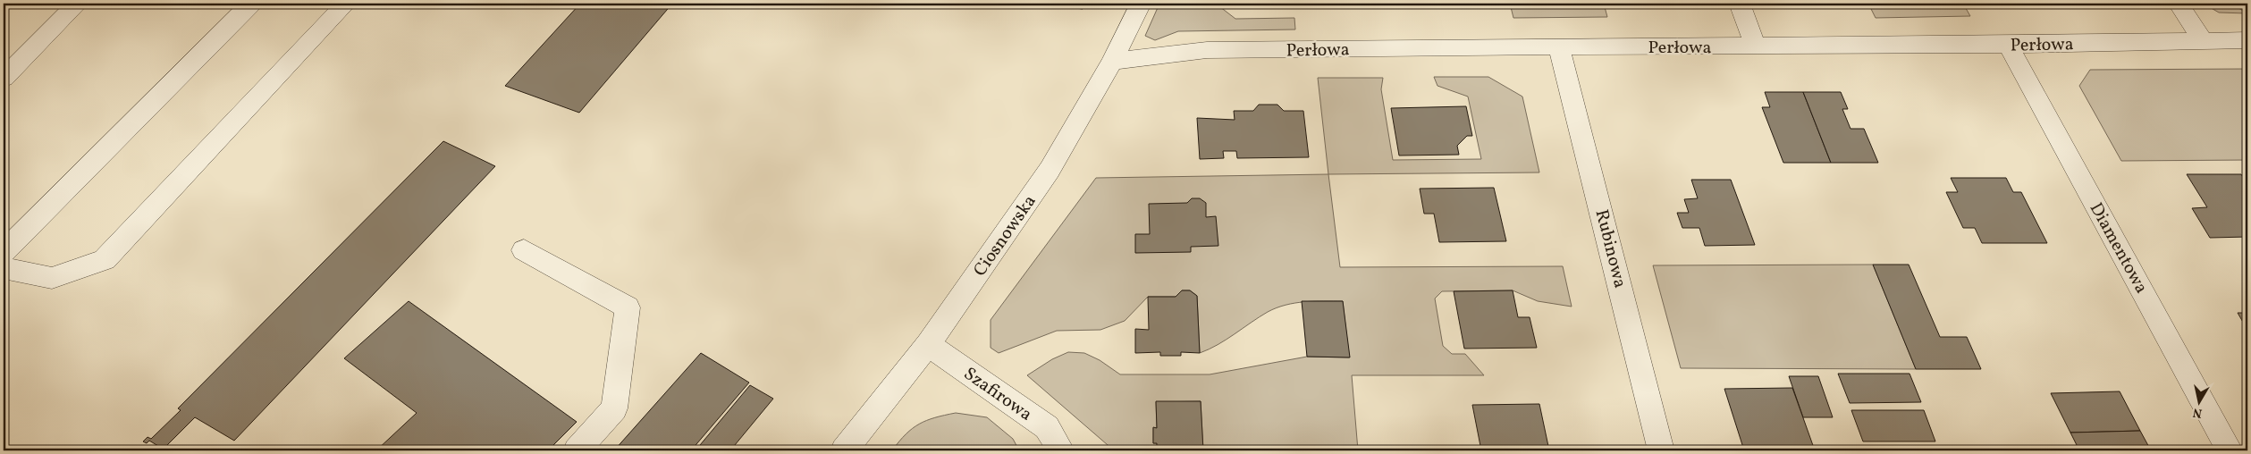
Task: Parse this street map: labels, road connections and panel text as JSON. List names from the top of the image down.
{
  "streets": {
    "street": [
      "Perłowa",
      "Ciosnowska",
      "Diamentowa",
      "Rubinowa",
      "Szafirowa"
    ]
  },
  "crossings": [
    ["Perłowa", "Ciosnowska"],
    ["Perłowa", "Diamentowa"],
    ["Perłowa", "Rubinowa"],
    ["Ciosnowska", "Szafirowa"]
  ],
  "north": "bottom"
}
